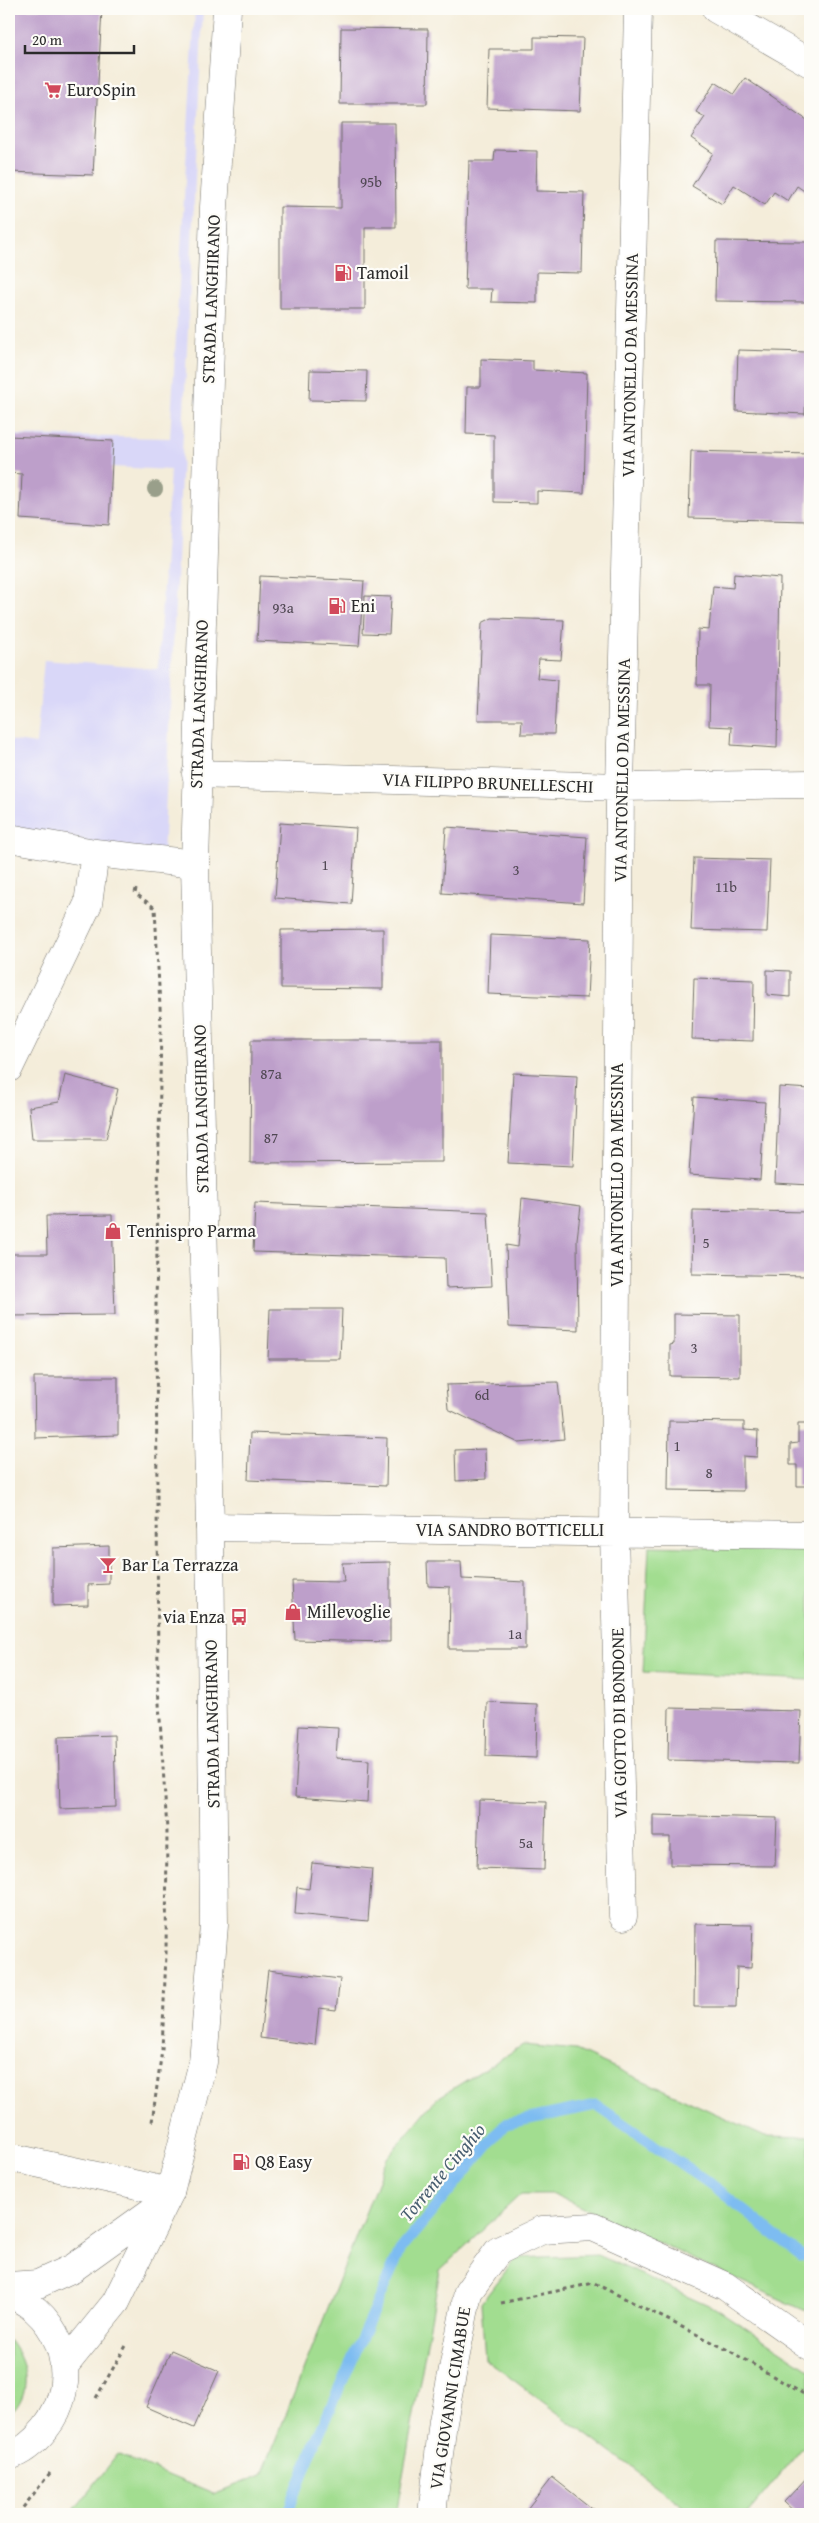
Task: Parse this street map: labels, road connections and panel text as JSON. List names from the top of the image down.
{
  "streets": {
    "street": [
      "STRADA LANGHIRANO",
      "VIA ANTONELLO DA MESSINA",
      "VIA FILIPPO BRUNELLESCHI",
      "VIA SANDRO BOTTICELLI",
      "VIA GIOTTO DI BONDONE",
      "VIA GIOVANNI CIMABUE"
    ]
  },
  "crossings": [
    ["STRADA LANGHIRANO", "VIA FILIPPO BRUNELLESCHI"],
    ["STRADA LANGHIRANO", "VIA SANDRO BOTTICELLI"],
    ["VIA ANTONELLO DA MESSINA", "VIA FILIPPO BRUNELLESCHI"],
    ["VIA ANTONELLO DA MESSINA", "VIA SANDRO BOTTICELLI"],
    ["VIA ANTONELLO DA MESSINA", "VIA GIOTTO DI BONDONE"],
    ["VIA SANDRO BOTTICELLI", "VIA GIOTTO DI BONDONE"]
  ],
  "water": ["Torrente Cinghio"],
  "places": {
    "supermarket": ["EuroSpin"],
    "fuel station": ["Tamoil", "Eni", "Q8 Easy"],
    "shop": ["Tennispro Parma", "Millevoglie"],
    "bar": ["Bar La Terrazza"],
    "bus stop": ["via Enza"]
  },
  "house_numbers": [
    "95b",
    "93a",
    "1",
    "3",
    "11b",
    "87a",
    "87",
    "5",
    "3",
    "6d",
    "1",
    "8",
    "1a",
    "5a"
  ],
  "scale_bar": "20 m"
}
